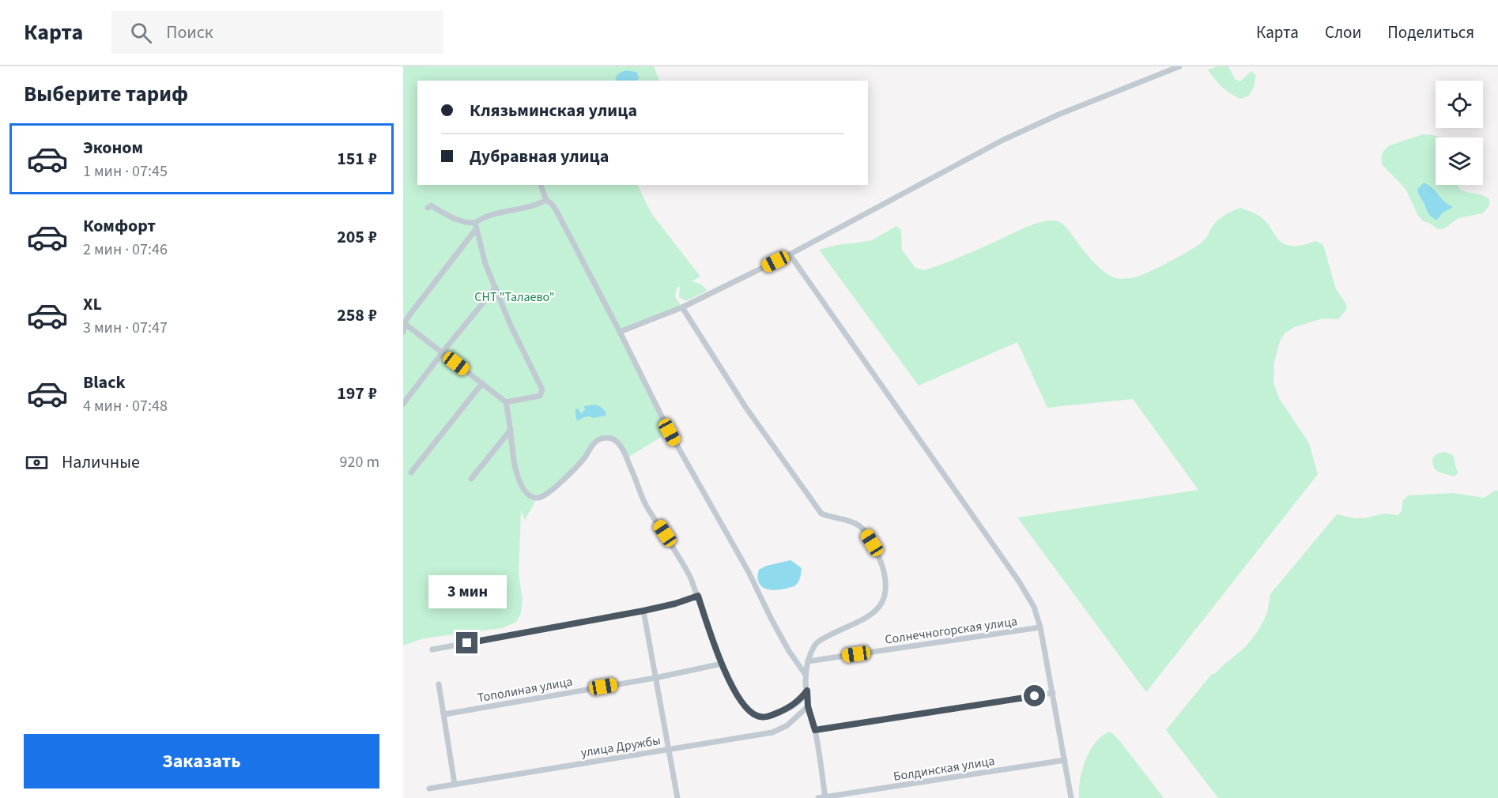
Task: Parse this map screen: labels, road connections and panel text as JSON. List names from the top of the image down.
{
  "streets": {
    "street": [
      "Солнечногорская улица",
      "Тополиная улица",
      "улица Дружбы",
      "Болдинская улица"
    ]
  },
  "parks": ["СНТ \"Талаево\""],
  "page": {
    "header": "Карта",
    "search": "Поиск",
    "nav": ["Карта", "Слои", "Поделиться"],
    "heading": "Выберите тариф",
    "banner": ["Клязьминская улица", "Дубравная улица"],
    "list": [
      {
        "name": "Эконом",
        "note": "1 мин · 07:45",
        "value": "151 ₽"
      },
      {
        "name": "Комфорт",
        "note": "2 мин · 07:46",
        "value": "205 ₽"
      },
      {
        "name": "XL",
        "note": "3 мин · 07:47",
        "value": "258 ₽"
      },
      {
        "name": "Black",
        "note": "4 мин · 07:48",
        "value": "197 ₽"
      }
    ],
    "pay": ["Наличные", "920 m"],
    "bubble": "3 мин",
    "buttons": "Заказать"
  }
}
